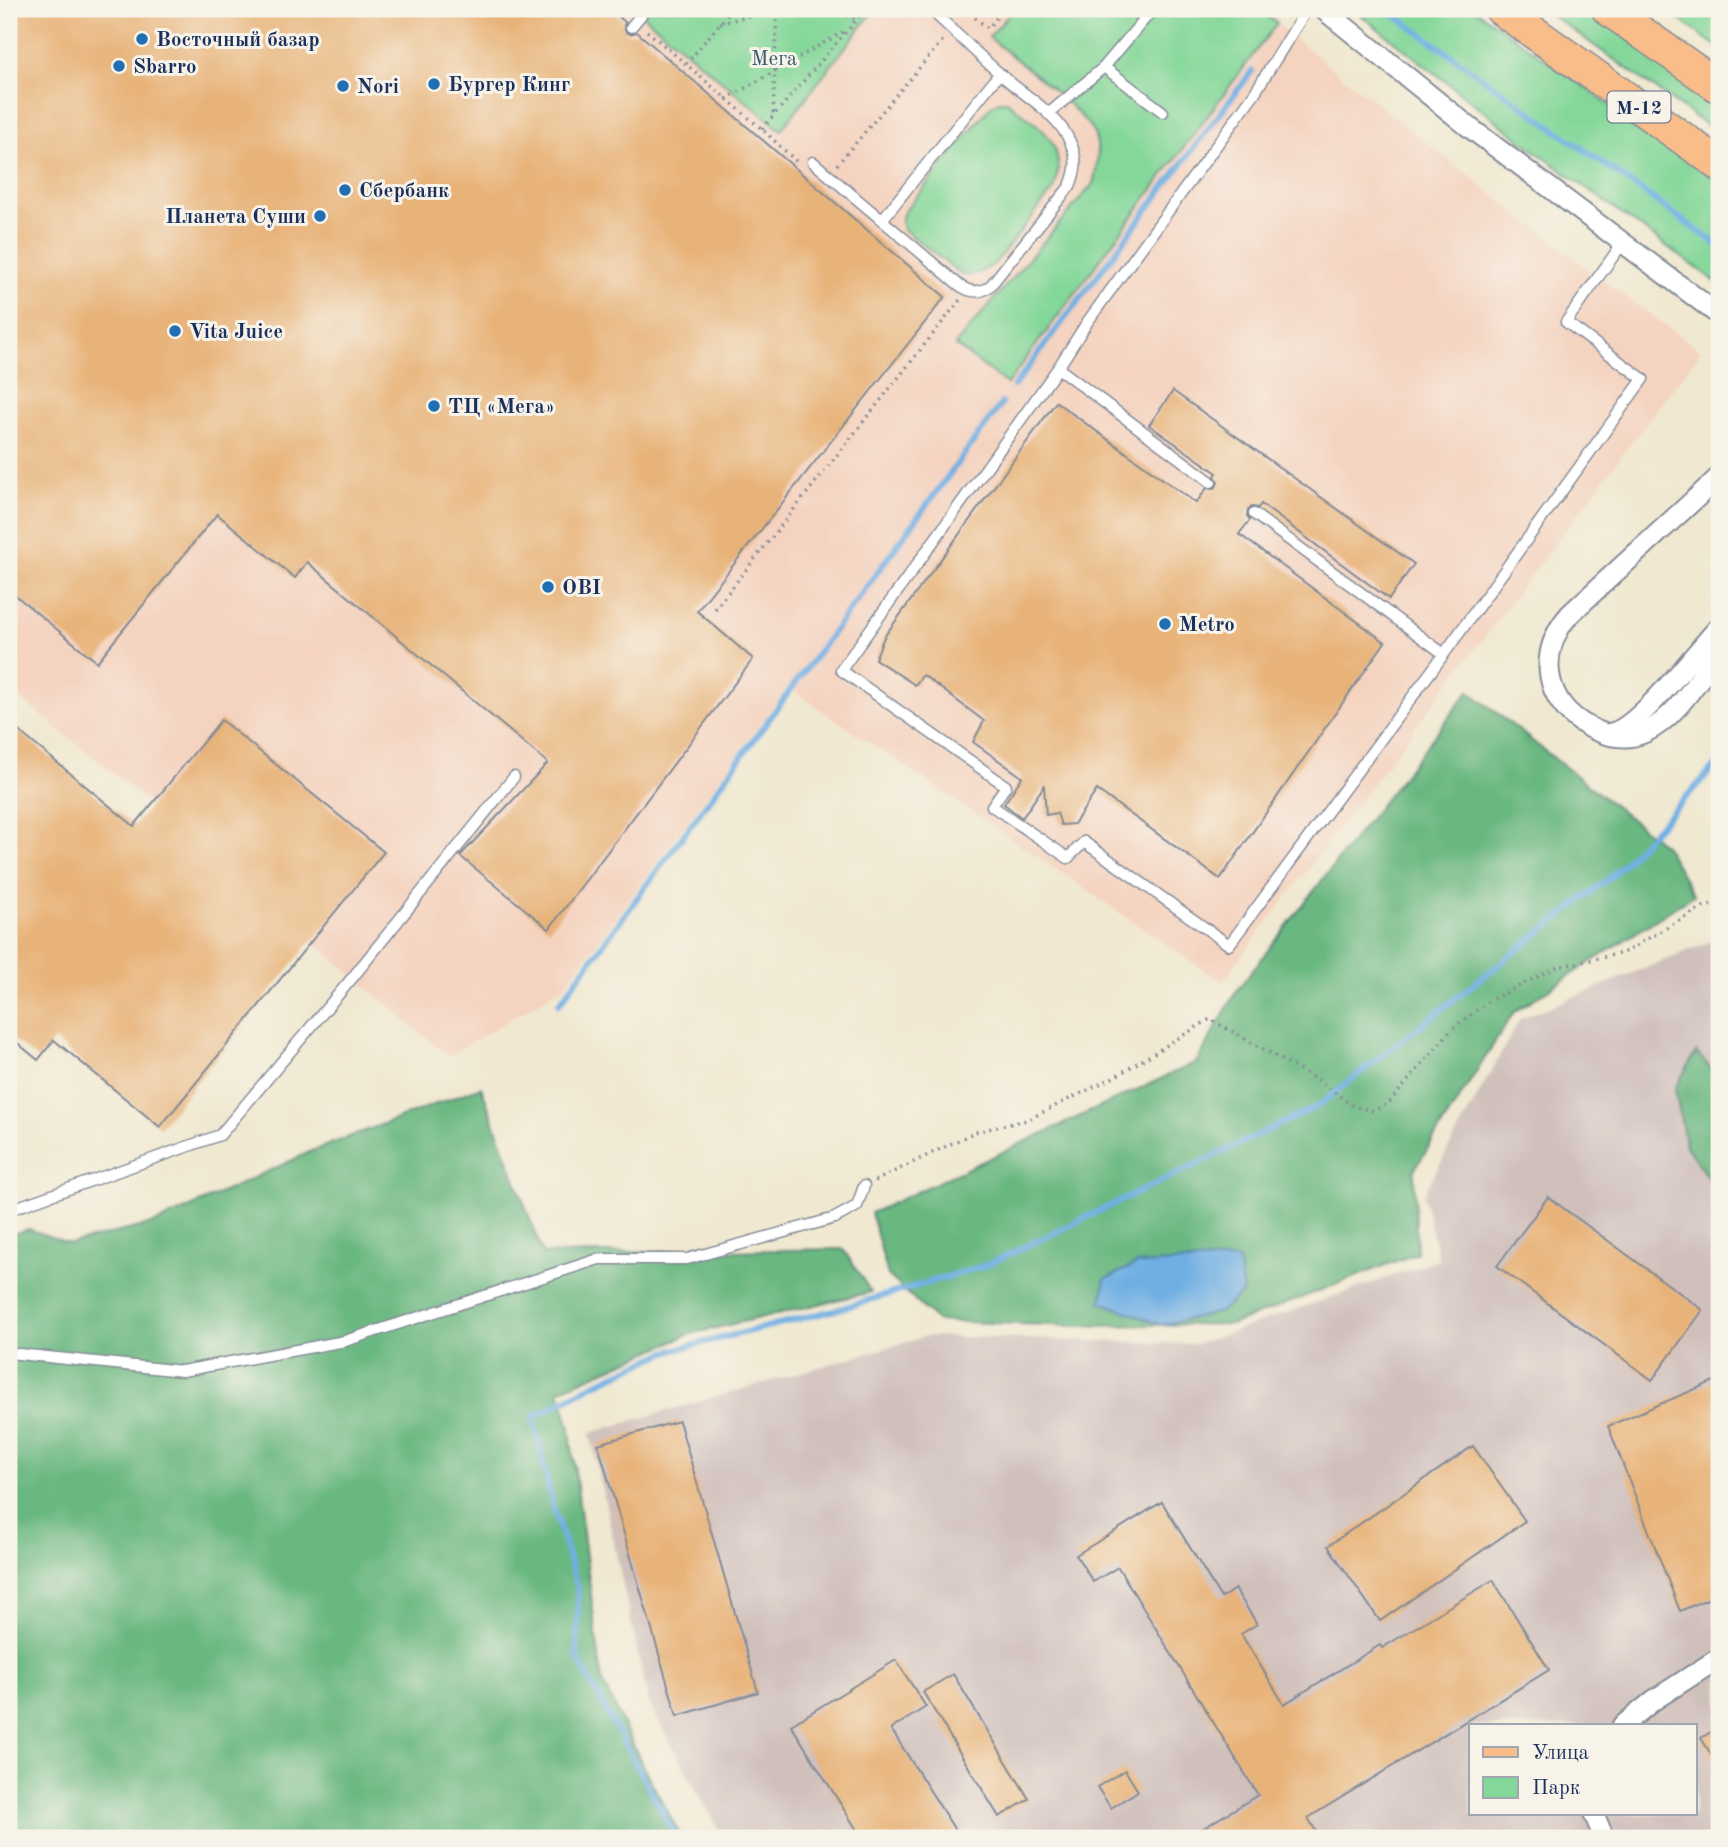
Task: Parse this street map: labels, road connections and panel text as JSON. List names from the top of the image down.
{
  "streets": {
    "main road": ["М-12"]
  },
  "parks": ["Мега"],
  "places": [
    "Восточный базар",
    "Sbarro",
    "Бургер Кинг",
    "Nori",
    "Сбербанк",
    "Планета Суши",
    "Vita Juice",
    "ТЦ «Мега»",
    "OBI",
    "Metro"
  ],
  "legend": ["Улица", "Парк"]
}
